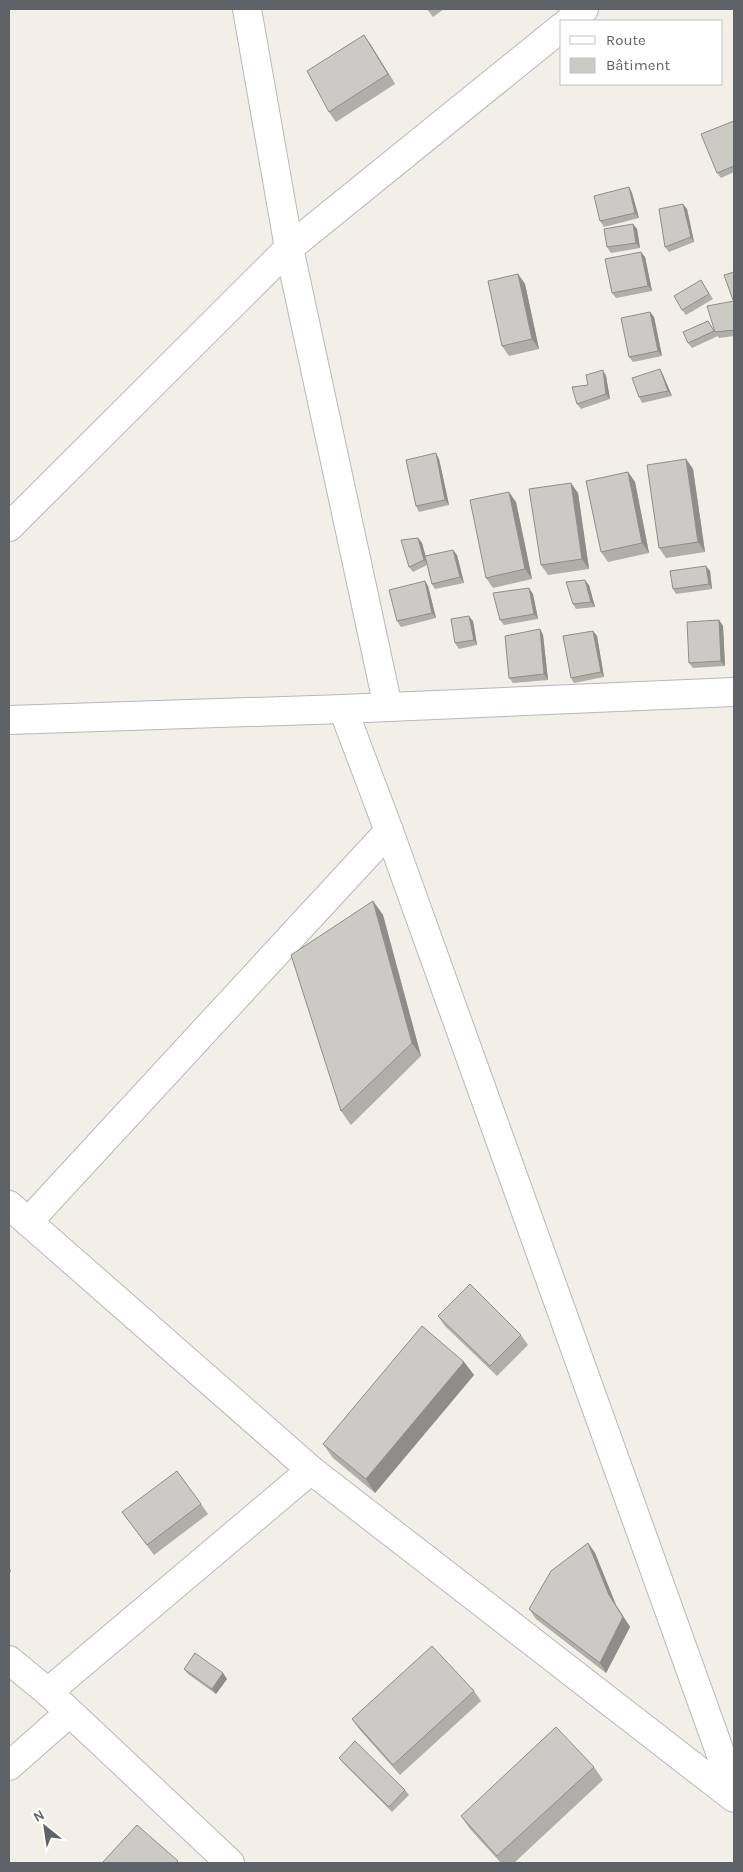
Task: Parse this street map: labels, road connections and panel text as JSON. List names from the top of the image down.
{
  "legend": ["Route", "Bâtiment"],
  "north": "top left"
}
